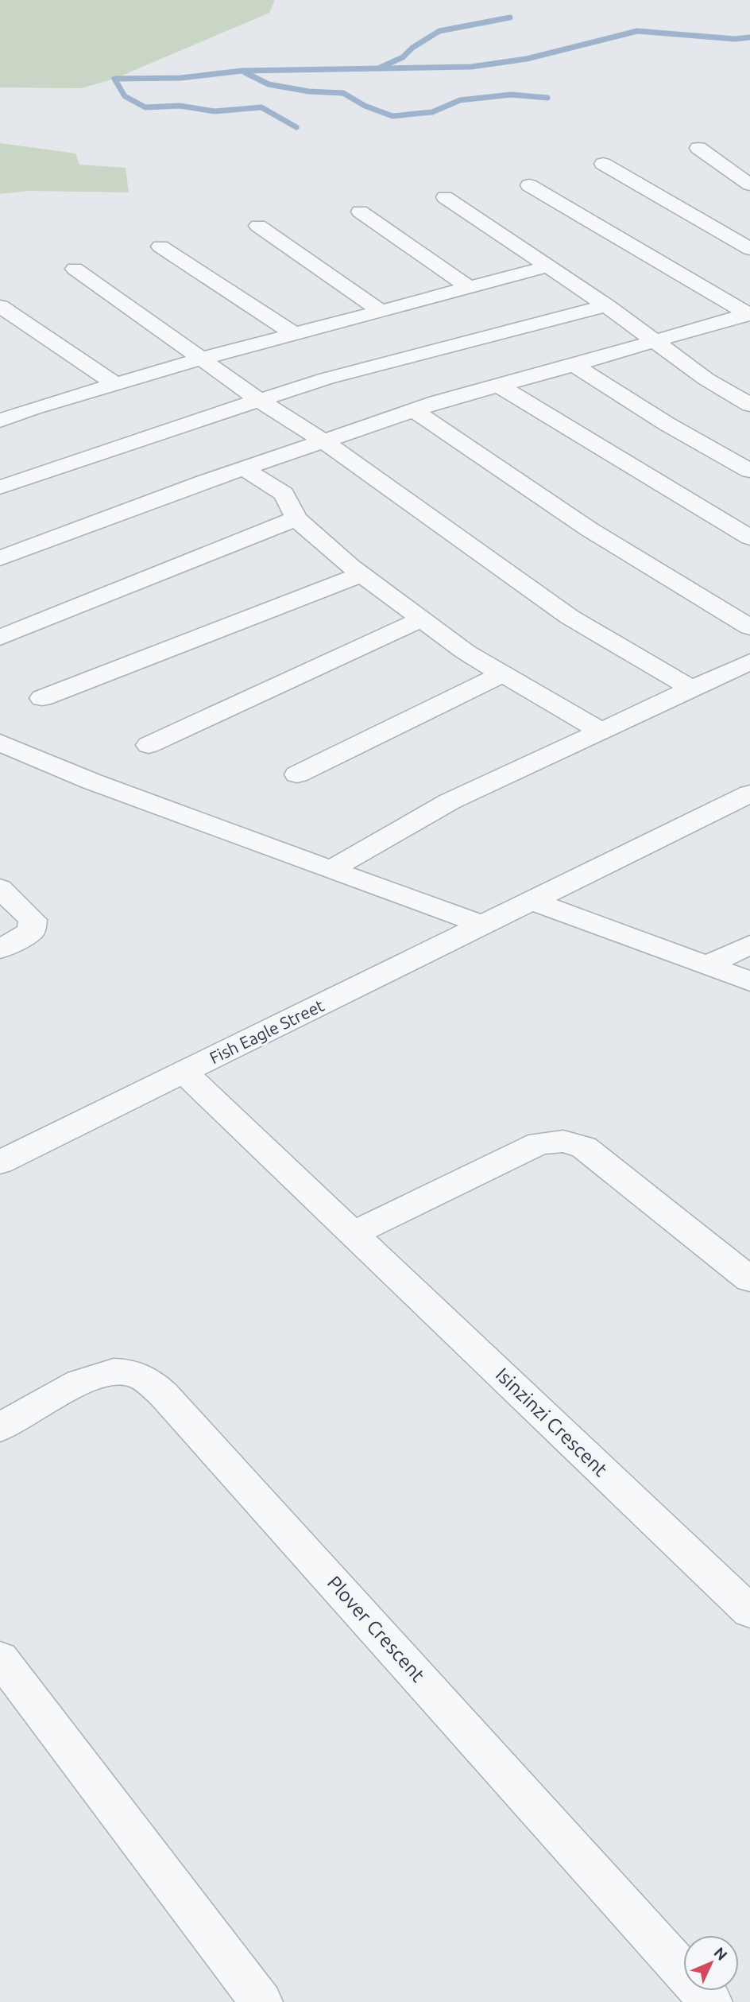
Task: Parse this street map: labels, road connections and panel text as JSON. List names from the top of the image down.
{
  "streets": {
    "street": ["Fish Eagle Street", "Isinzinzi Crescent", "Plover Crescent"]
  },
  "crossings": [
    ["Fish Eagle Street", "Isinzinzi Crescent"]
  ],
  "north": "top right"
}
